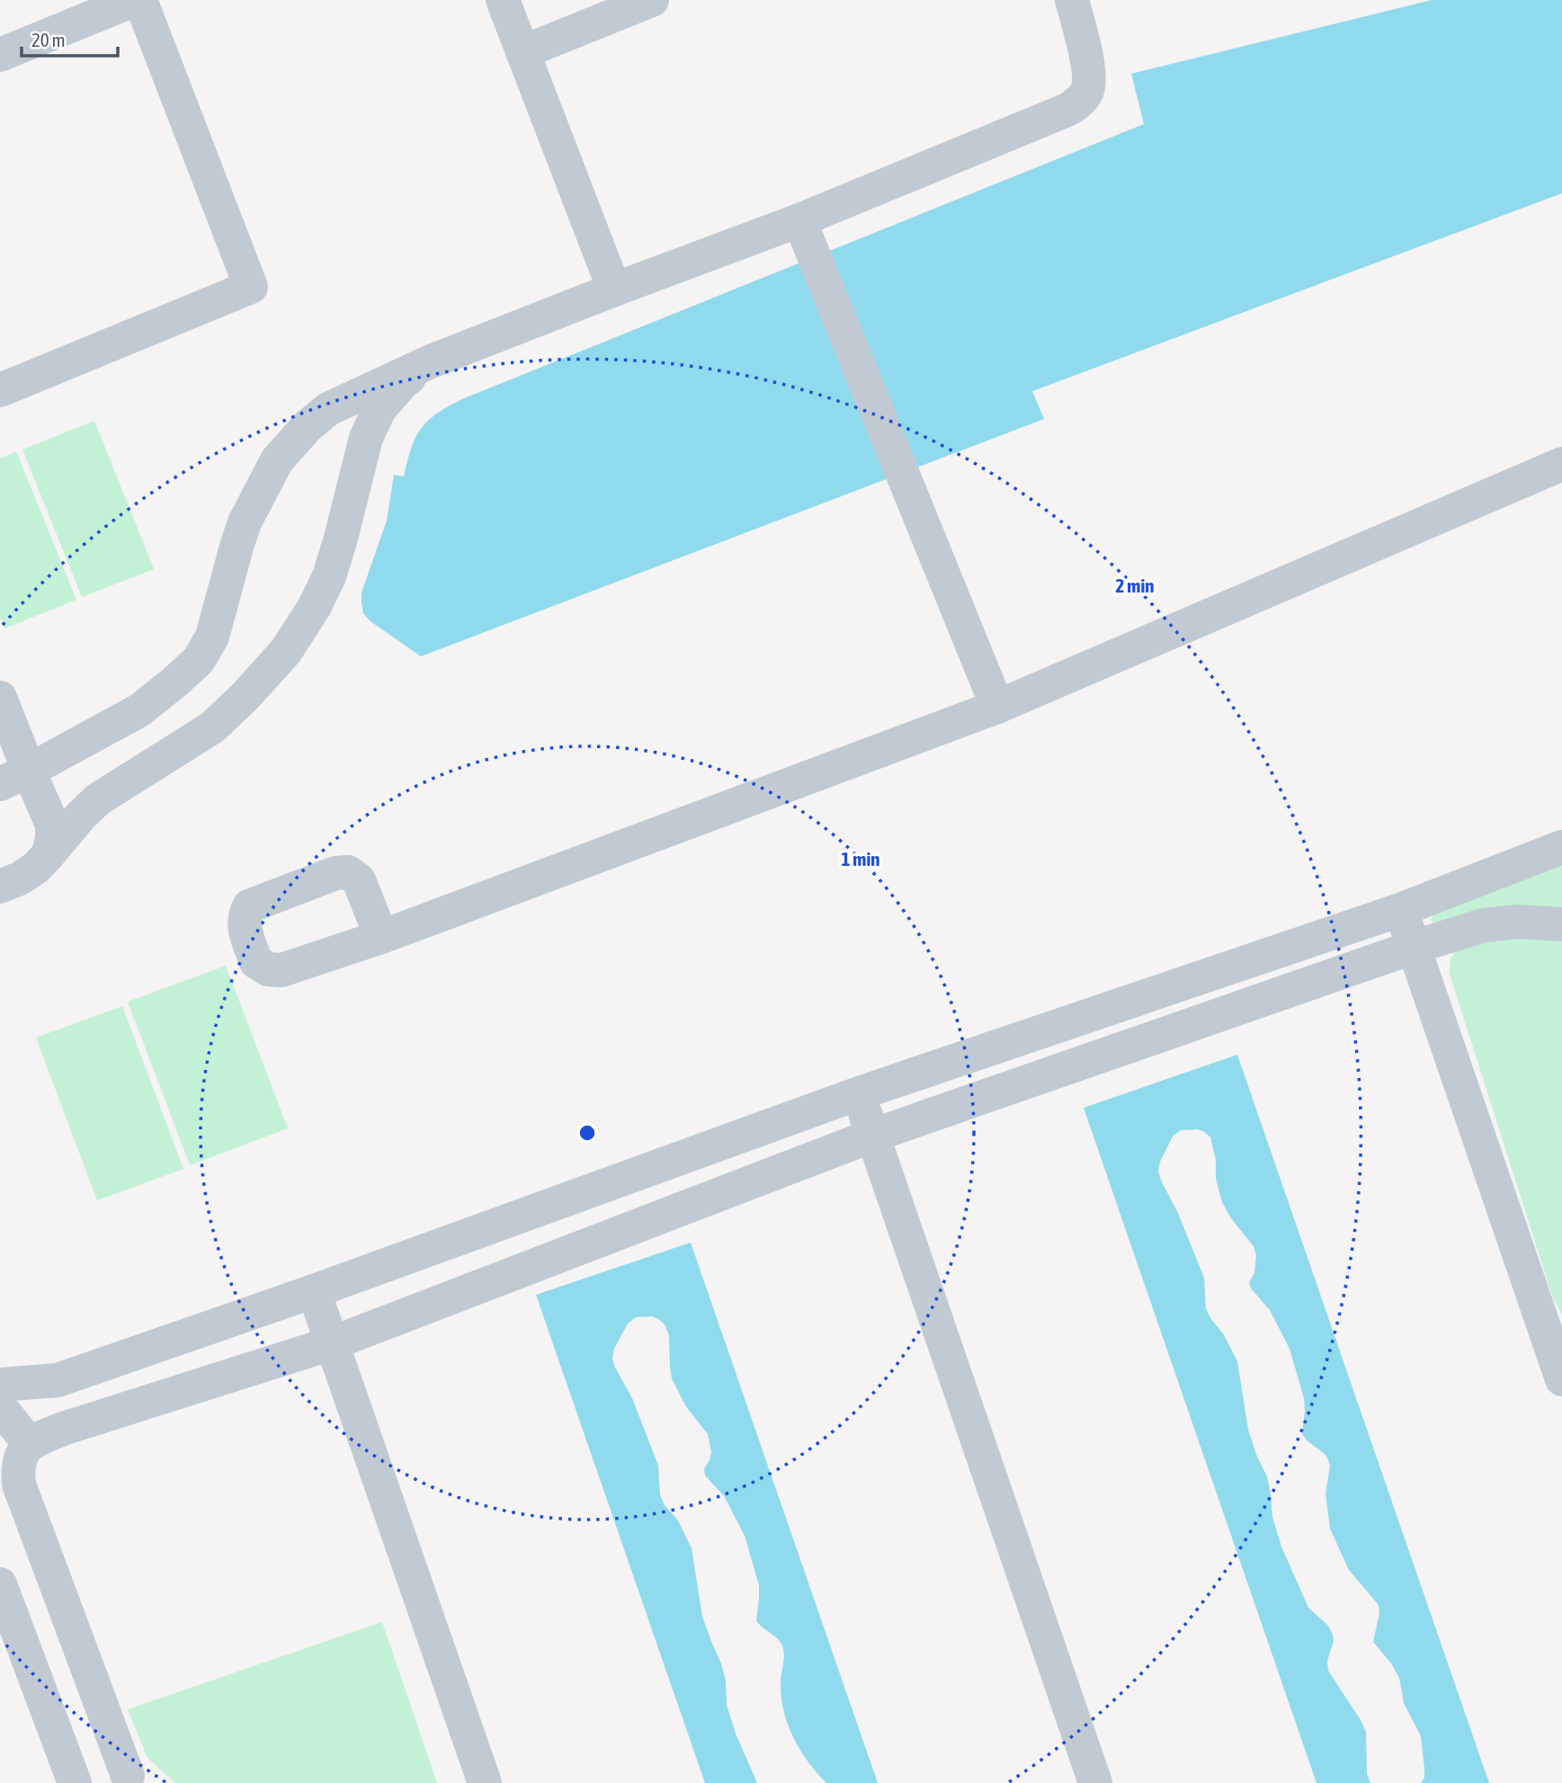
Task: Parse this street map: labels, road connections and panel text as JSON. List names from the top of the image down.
{
  "scale_bar": "20 m",
  "rings": ["2 min", "1 min"]
}
